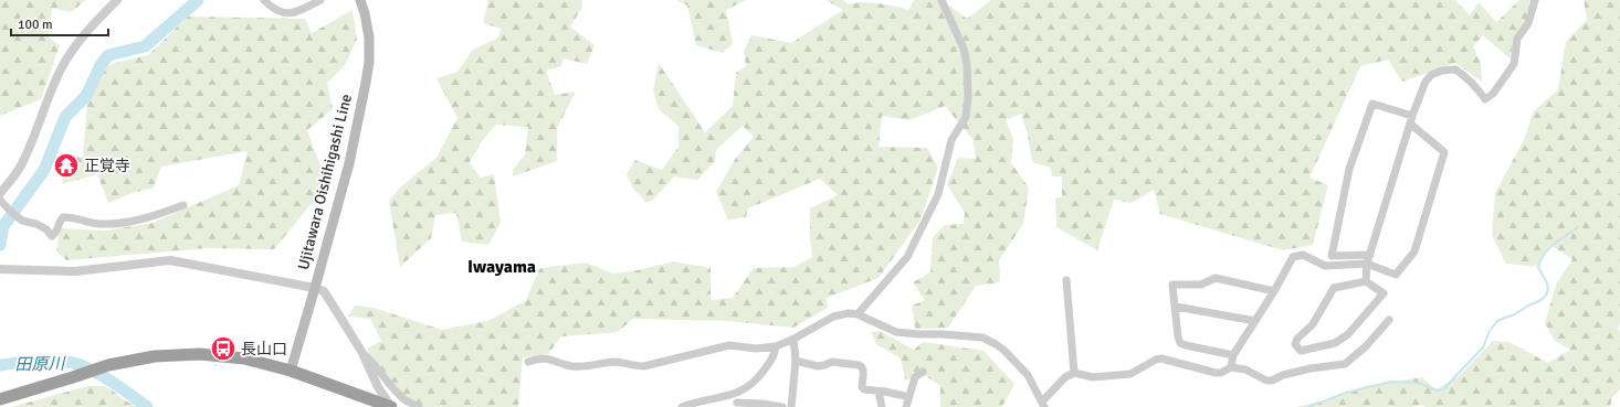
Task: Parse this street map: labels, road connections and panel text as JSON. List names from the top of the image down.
{
  "streets": {
    "main road": ["Ujitawara Oishihigashi Line"]
  },
  "districts": ["Iwayama"],
  "water": ["田原川"],
  "places": {
    "temple": ["正覚寺"],
    "bus stop": ["長山口"]
  },
  "scale_bar": "100 m"
}
